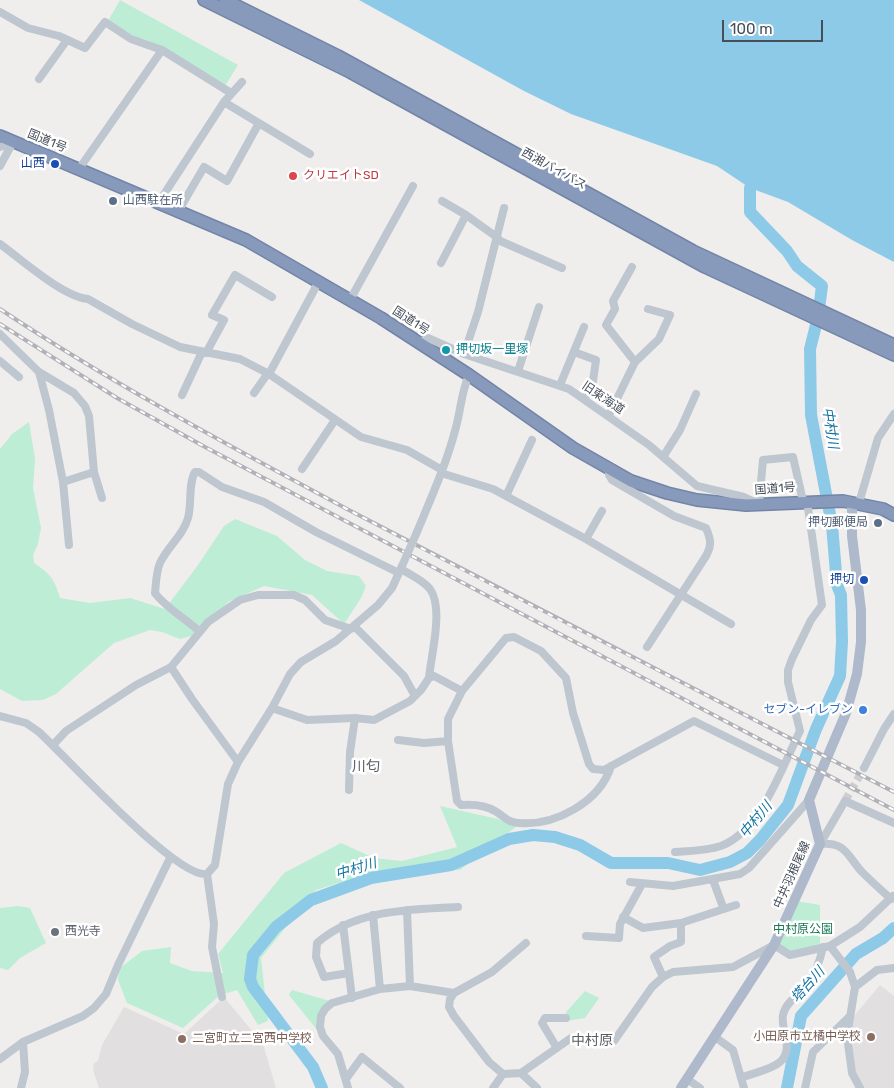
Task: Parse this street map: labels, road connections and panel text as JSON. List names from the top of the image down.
{
  "streets": {
    "highway": ["国道1号", "西湘バイパス"],
    "main road": ["中井羽根尾線"],
    "street": ["旧東海道"]
  },
  "crossings": [
    ["国道1号", "旧東海道"]
  ],
  "districts": ["川匂", "中村原"],
  "water": ["中村川", "塔台川"],
  "parks": ["中村原公園"],
  "places": [
    "山西",
    "クリエイトSD",
    "山西駐在所",
    "押切坂一里塚",
    "押切郵便局",
    "押切",
    "セブン-イレブン",
    "西光寺",
    "小田原市立橘中学校",
    "二宮町立二宮西中学校"
  ],
  "scale_bar": "100 m"
}
